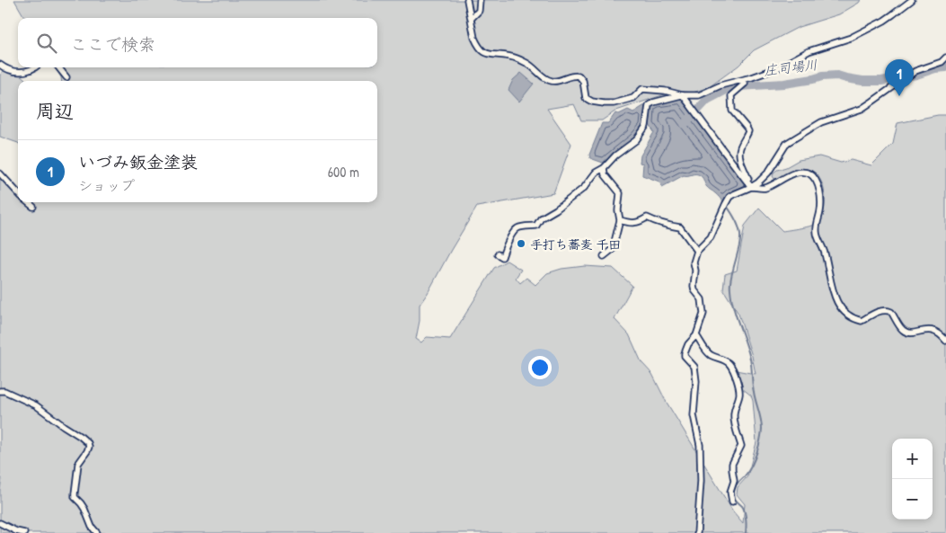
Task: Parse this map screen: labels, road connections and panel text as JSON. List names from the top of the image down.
{
  "water": ["庄司場川"],
  "places": ["手打ち蕎麦 千田"],
  "page": {
    "search": "ここで検索",
    "pins": "1",
    "heading": "周辺",
    "list": [
      {
        "mark": "1",
        "name": "いづみ鈑金塗装",
        "note": "ショップ",
        "value": "600 m"
      }
    ],
    "map_buttons": ["+", "−"]
  }
}
